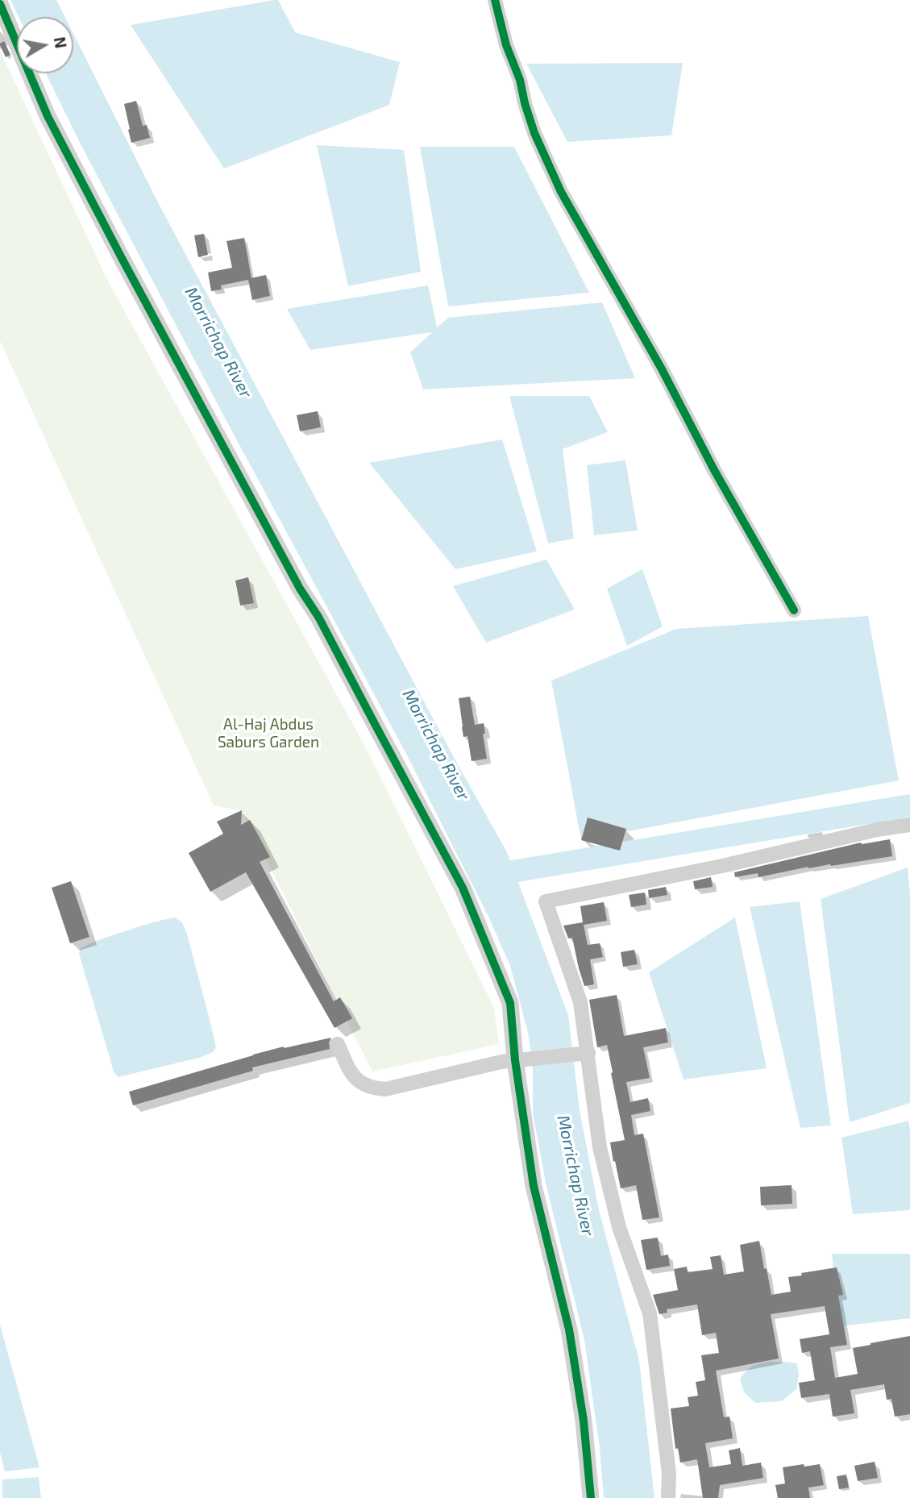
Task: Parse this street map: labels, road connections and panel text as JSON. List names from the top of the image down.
{
  "water": ["Morrichap River"],
  "parks": ["Al-Haj Abdus Saburs Garden"],
  "north": "right"
}
